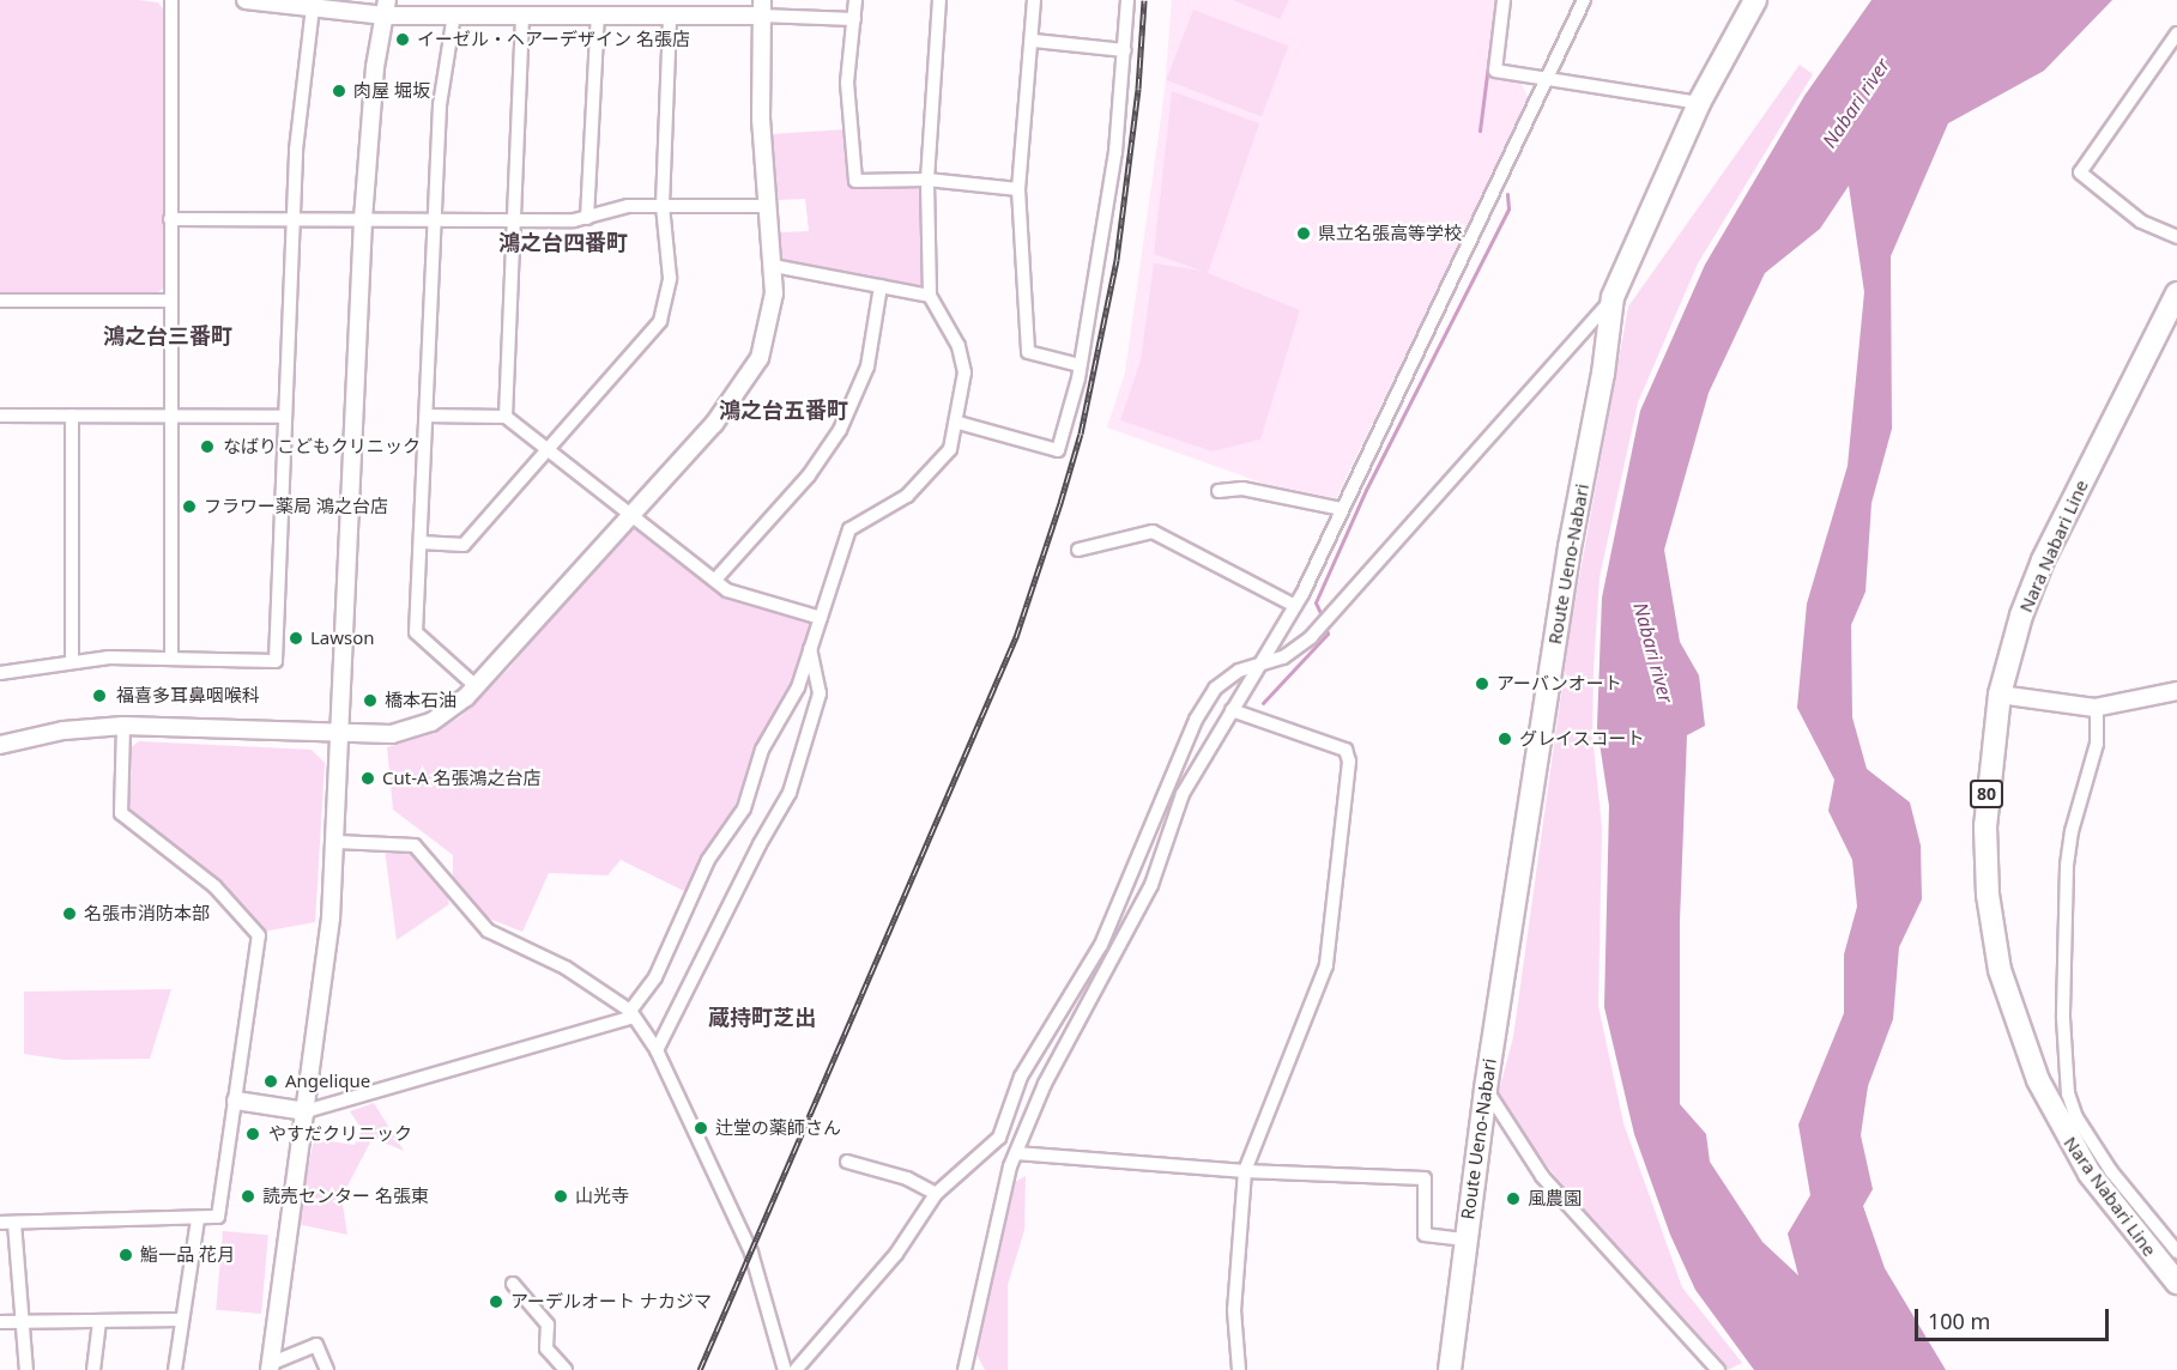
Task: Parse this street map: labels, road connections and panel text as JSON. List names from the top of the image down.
{
  "streets": {
    "main road": ["Nara Nabari Line", "Route Ueno-Nabari", "80"]
  },
  "districts": [
    "鴻之台四番町",
    "鴻之台三番町",
    "鴻之台五番町",
    "蔵持町芝出"
  ],
  "water": ["Nabari river"],
  "places": [
    "イーゼル・ヘアーデザイン 名張店",
    "肉屋 堀坂",
    "県立名張高等学校",
    "なばりこどもクリニック",
    "フラワー薬局 鴻之台店",
    "Lawson",
    "アーバンオート",
    "福喜多耳鼻咽喉科",
    "橋本石油",
    "グレイスコート",
    "Cut-A 名張鴻之台店",
    "名張市消防本部",
    "Angelique",
    "辻堂の薬師さん",
    "やすだクリニック",
    "読売センター 名張東",
    "山光寺",
    "風農園",
    "鮨一品 花月",
    "アーデルオート ナカジマ"
  ],
  "scale_bar": "100 m"
}
